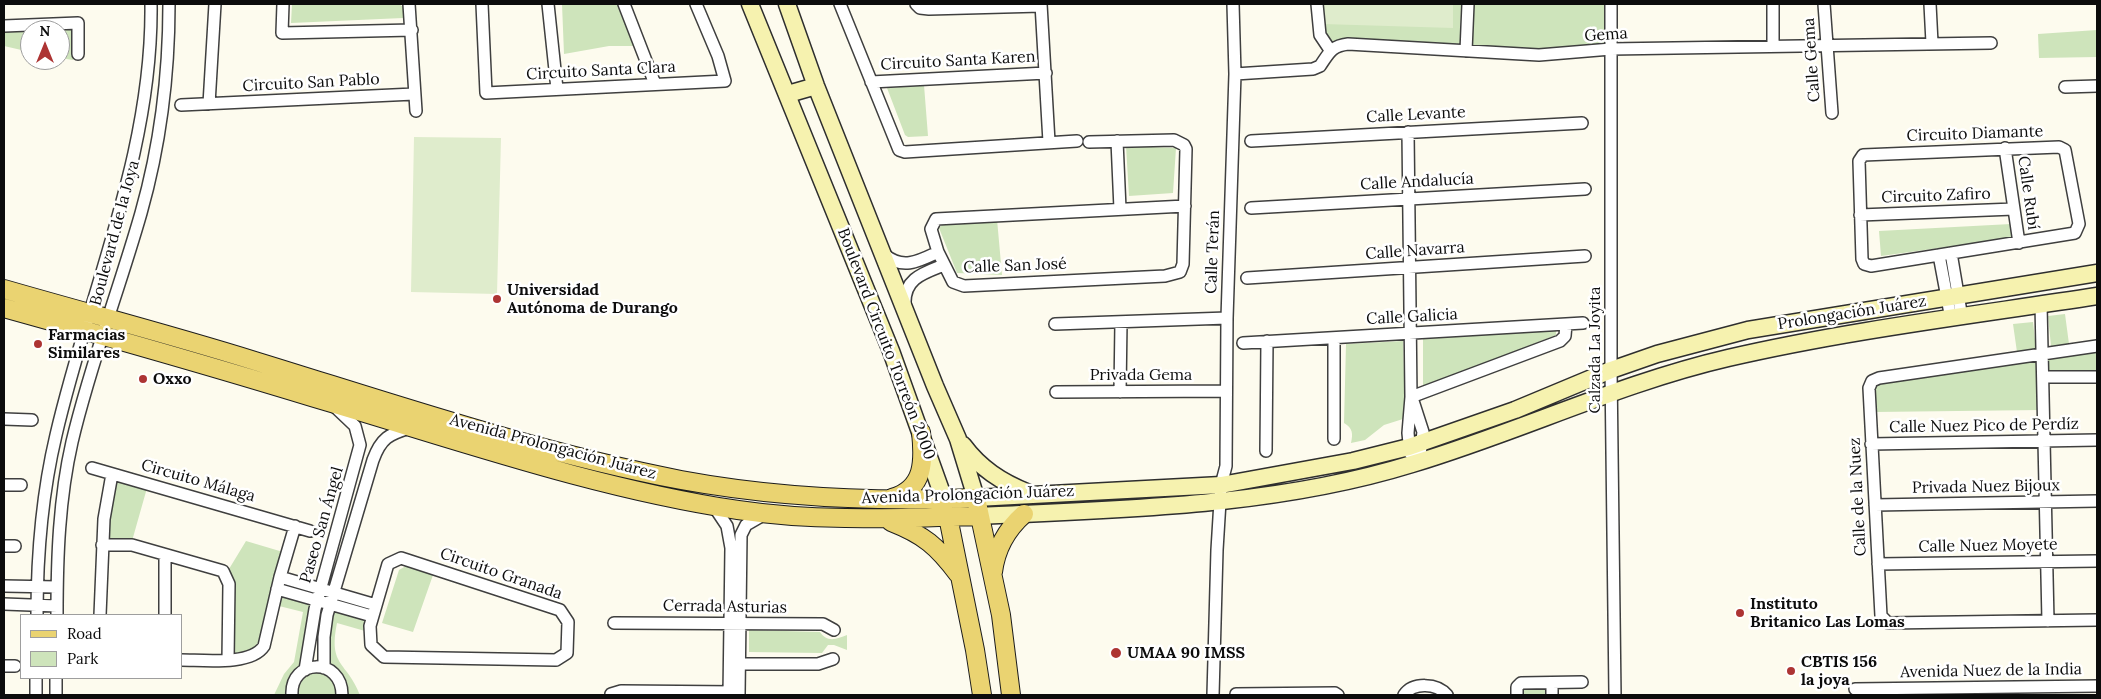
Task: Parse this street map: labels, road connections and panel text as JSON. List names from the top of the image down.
{
  "streets": {
    "main road": ["Boulevard Circuito Torreón 2000", "Avenida Prolongación Juárez"],
    "street": [
      "Gema",
      "Calle Gema",
      "Circuito Santa Karen",
      "Circuito Santa Clara",
      "Circuito San Pablo",
      "Calle Levante",
      "Circuito Diamante",
      "Calle Andalucía",
      "Calle Rubí",
      "Circuito Zafiro",
      "Boulevard de la Joya",
      "Calle Navarra",
      "Calle Terán",
      "Calle San José",
      "Prolongación Juárez",
      "Calle Galicia",
      "Calzada La Joyita",
      "Privada Gema",
      "Calle Nuez Pico de Perdíz",
      "Circuito Málaga",
      "Privada Nuez Bijoux",
      "Calle de la Nuez",
      "Paseo San Ángel",
      "Calle Nuez Moyete",
      "Circuito Granada",
      "Cerrada Asturias",
      "Avenida Nuez de la India"
    ]
  },
  "crossings": [
    ["Gema", "Calle Gema"],
    ["Gema", "Calzada La Joyita"],
    ["Circuito Diamante", "Calle Rubí"],
    ["Circuito Diamante", "Circuito Zafiro"],
    ["Calle Rubí", "Circuito Zafiro"],
    ["Boulevard de la Joya", "Avenida Prolongación Juárez"],
    ["Calle Terán", "Privada Gema"],
    ["Calle Terán", "Avenida Prolongación Juárez"],
    ["Prolongación Juárez", "Calzada La Joyita"],
    ["Prolongación Juárez", "Avenida Prolongación Juárez"],
    ["Boulevard Circuito Torreón 2000", "Avenida Prolongación Juárez"],
    ["Calzada La Joyita", "Avenida Prolongación Juárez"],
    ["Calle Nuez Pico de Perdíz", "Calle de la Nuez"],
    ["Avenida Prolongación Juárez", "Paseo San Ángel"],
    ["Privada Nuez Bijoux", "Calle de la Nuez"],
    ["Calle de la Nuez", "Calle Nuez Moyete"]
  ],
  "places": [
    "Universidad Autónoma de Durango",
    "Farmacias Similares",
    "Oxxo",
    "Instituto Britanico Las Lomas",
    "UMAA 90 IMSS",
    "CBTIS 156 la joya"
  ],
  "legend": ["Road", "Park"],
  "north": "top"
}
